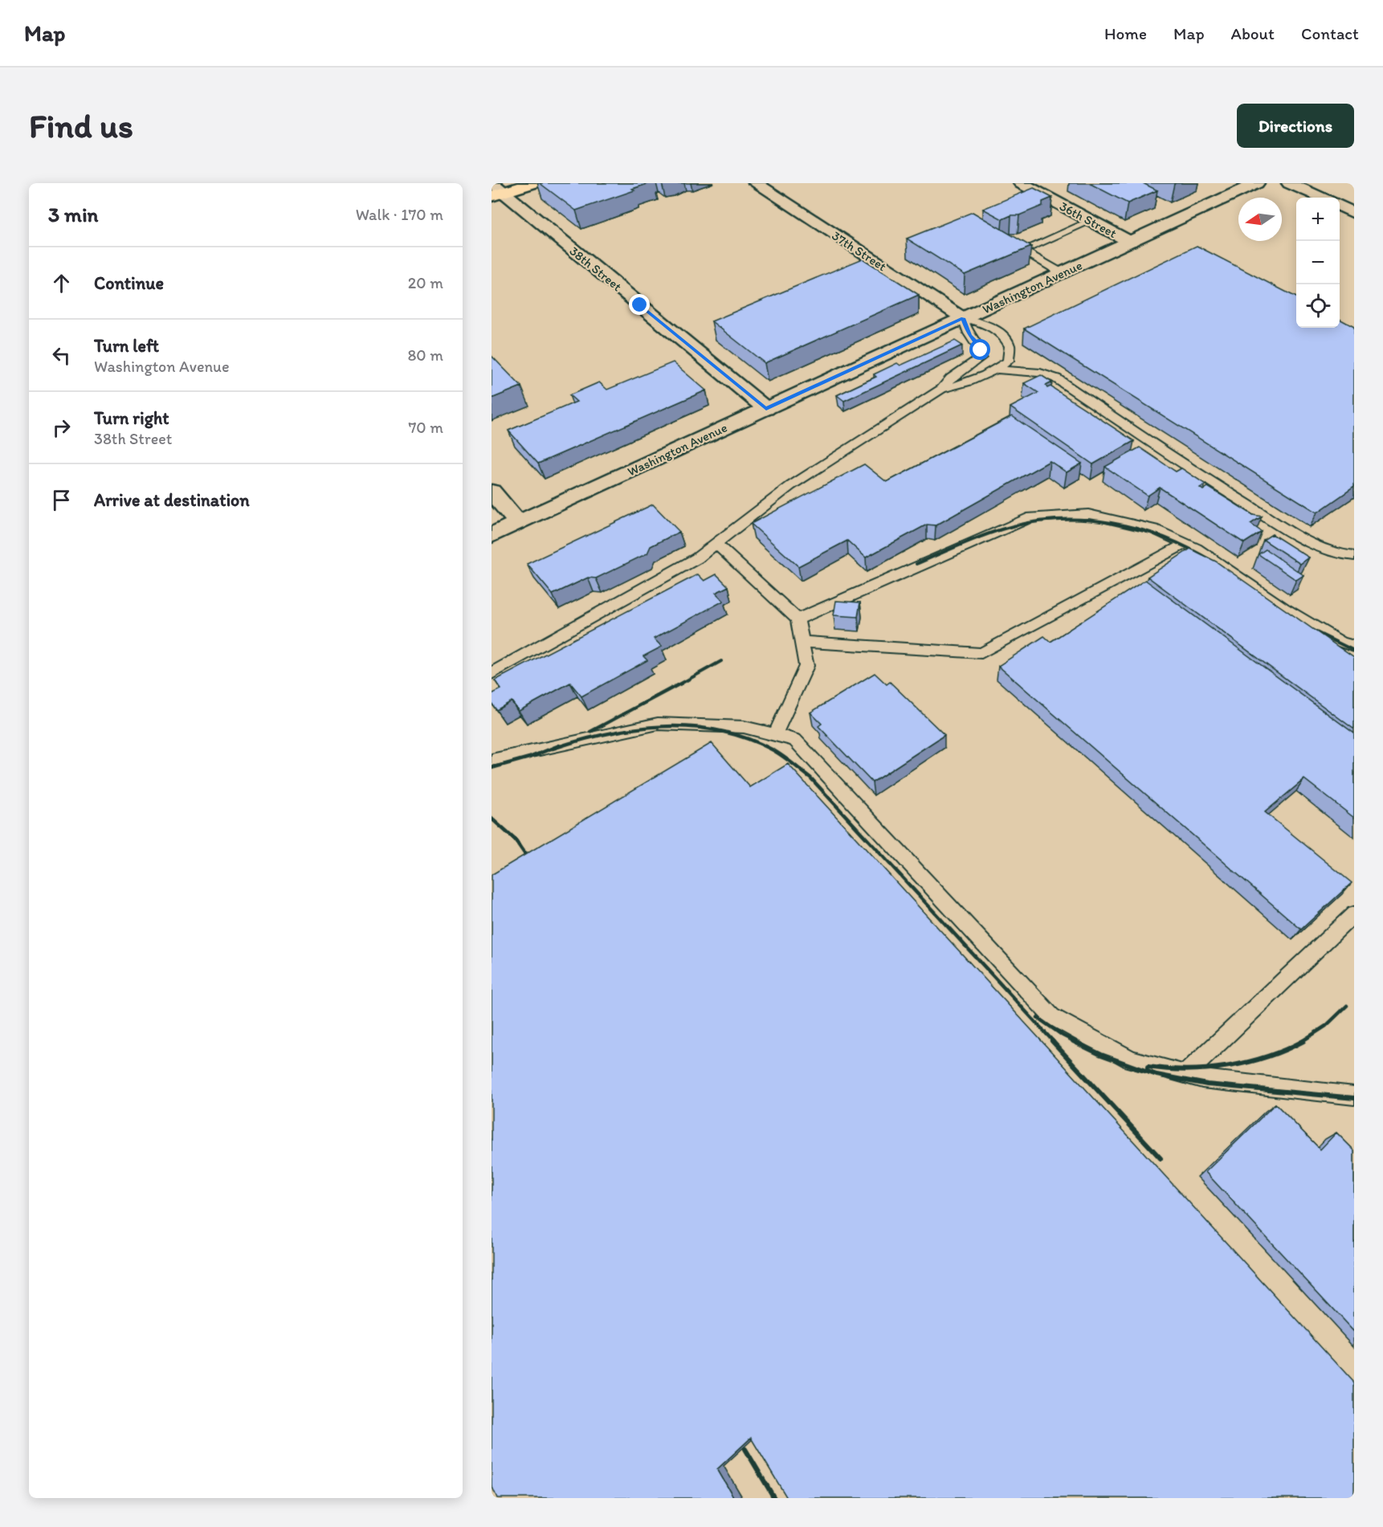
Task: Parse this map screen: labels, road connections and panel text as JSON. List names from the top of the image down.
{
  "streets": {
    "street": [
      "36th Street",
      "37th Street",
      "38th Street",
      "Washington Avenue"
    ]
  },
  "crossings": [
    ["36th Street", "Washington Avenue"],
    ["37th Street", "Washington Avenue"],
    ["38th Street", "Washington Avenue"]
  ],
  "north": "left",
  "page": {
    "header": "Map",
    "nav": [
      "Home",
      "Map",
      "About",
      "Contact"
    ],
    "buttons": "Directions",
    "title": "Find us",
    "heading": ["3 min", "Walk · 170 m"],
    "map_buttons": ["+", "−"],
    "list": [
      ["Continue", "20 m"],
      ["Turn left", "Washington Avenue", "80 m"],
      ["Turn right", "38th Street", "70 m"],
      "Arrive at destination"
    ]
  }
}
